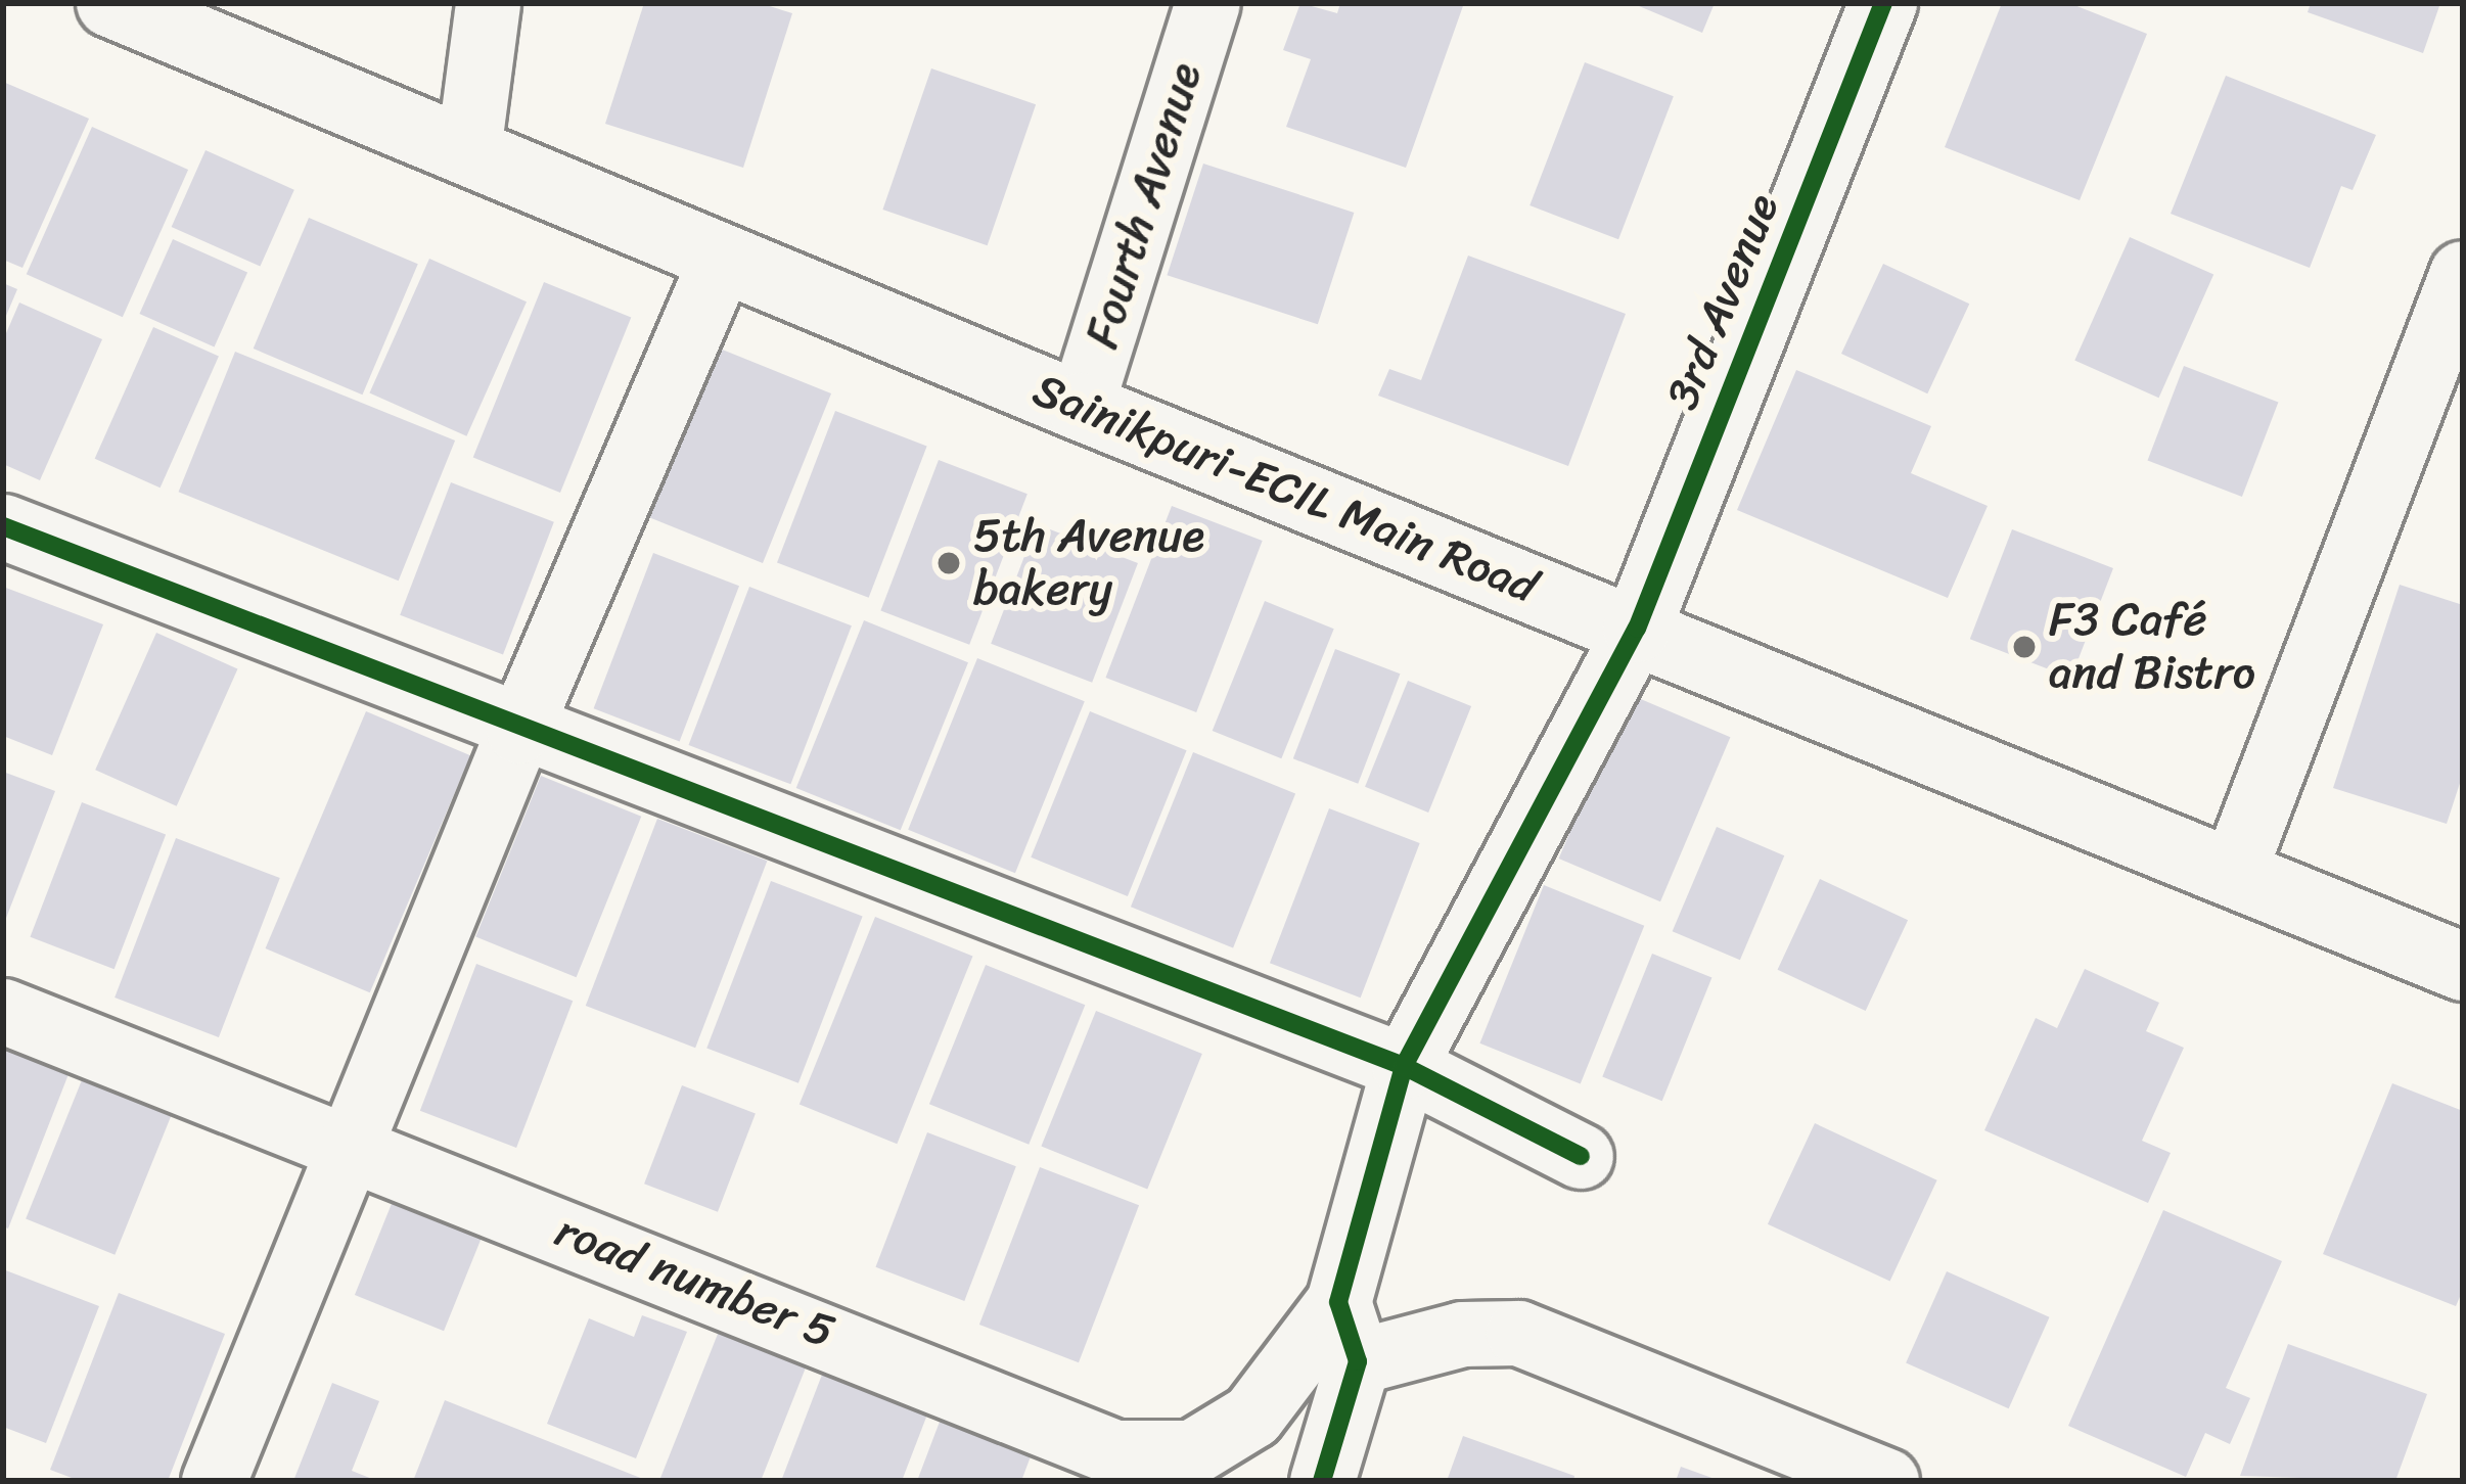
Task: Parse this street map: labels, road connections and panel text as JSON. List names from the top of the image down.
{
  "streets": {
    "main road": ["3rd Avenue", "Sainikpuri-ECIL Main Road"],
    "street": ["Fourth Avenue", "road number 5"]
  },
  "crossings": [
    ["Fourth Avenue", "Sainikpuri-ECIL Main Road"],
    ["3rd Avenue", "Sainikpuri-ECIL Main Road"]
  ],
  "places": ["5th Avenue bakery", "F3 Café and Bistro"]
}
